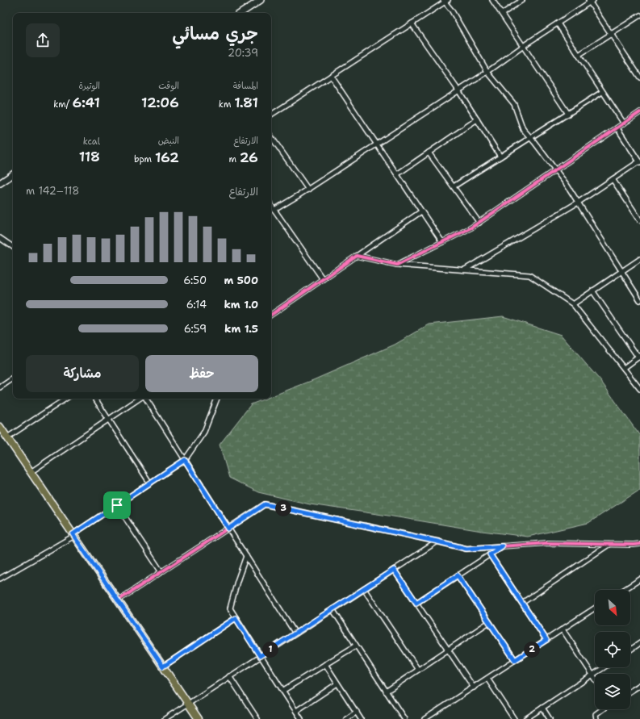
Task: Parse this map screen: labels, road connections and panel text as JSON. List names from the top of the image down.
{
  "north": "bottom right",
  "page": {
    "heading": ["جري مسائي", "20:39"],
    "stats": [
      ["المسافة", "1.81 km"],
      ["الوقت", "12:06"],
      ["الوتيرة", "6:41 /km"],
      ["الارتفاع", "26 m"],
      ["النبض", "162 bpm"],
      ["kcal", "118"]
    ],
    "chart": ["الارتفاع", "118–142 m"],
    "list": [
      {
        "name": "500 m",
        "note": "6:50"
      },
      {
        "name": "1.0 km",
        "note": "6:14"
      },
      {
        "name": "1.5 km",
        "note": "6:59"
      }
    ],
    "buttons": ["حفظ", "مشاركة"],
    "pins": ["3", "1", "2"]
  }
}
